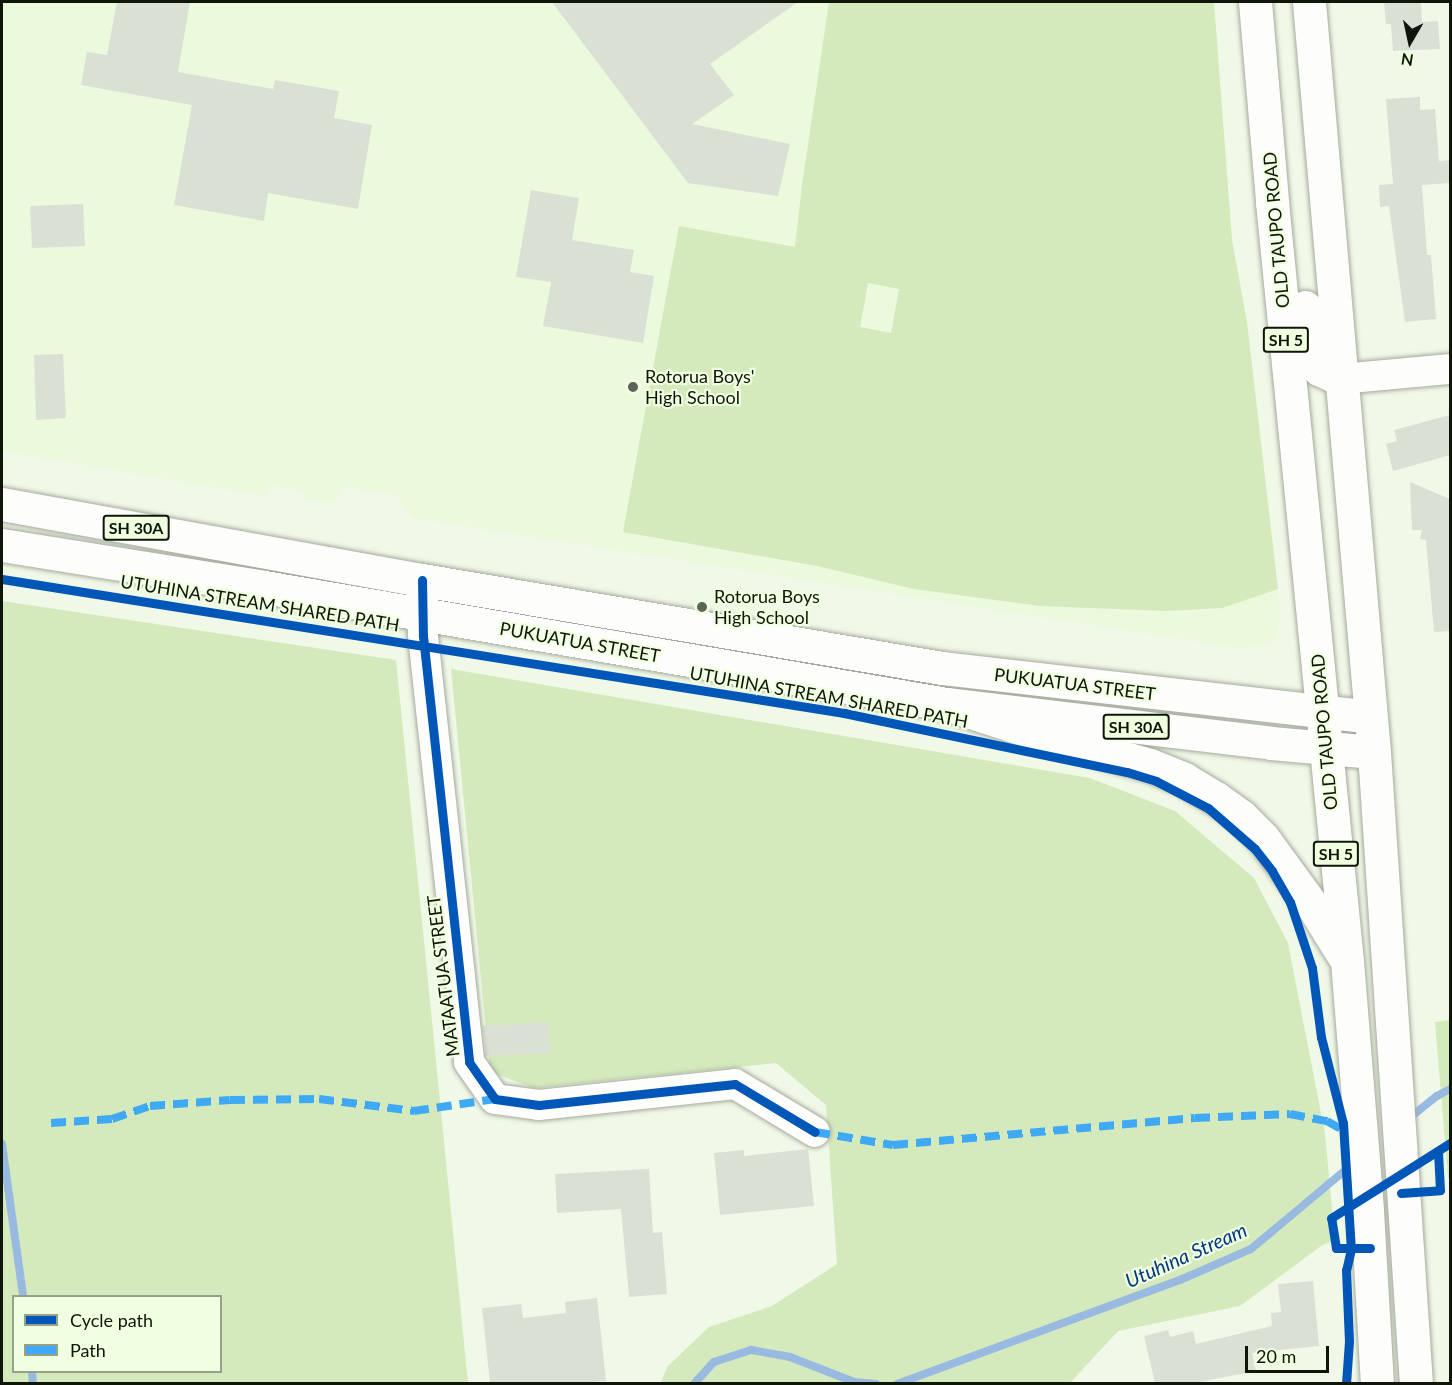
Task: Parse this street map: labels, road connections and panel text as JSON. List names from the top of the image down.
{
  "streets": {
    "main road": [
      "OLD TAUPO ROAD",
      "SH 5",
      "SH 30A",
      "PUKUATUA STREET"
    ],
    "street": ["MATAATUA STREET"],
    "cycle path": ["UTUHINA STREAM SHARED PATH"]
  },
  "crossings": [
    ["OLD TAUPO ROAD", "SH 5"],
    ["OLD TAUPO ROAD", "PUKUATUA STREET"],
    ["SH 5", "PUKUATUA STREET"],
    ["PUKUATUA STREET", "MATAATUA STREET"]
  ],
  "water": ["Utuhina Stream"],
  "places": ["Rotorua Boys' High School", "Rotorua Boys High School"],
  "legend": ["Cycle path", "Path"],
  "scale_bar": "20 m",
  "north": "bottom"
}
